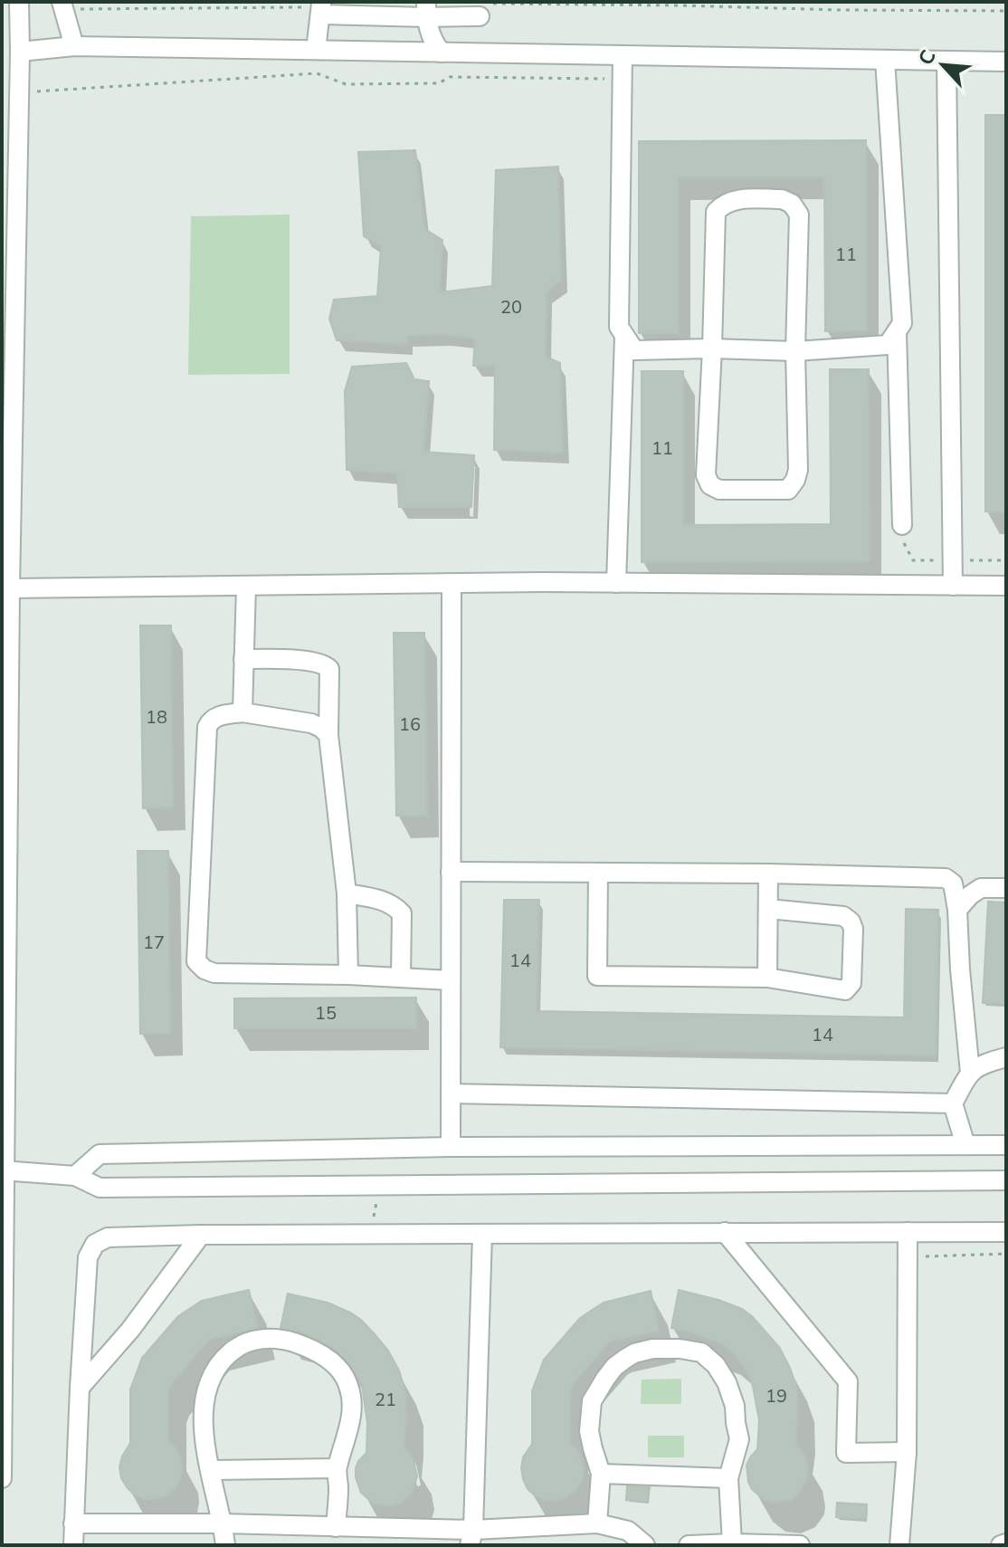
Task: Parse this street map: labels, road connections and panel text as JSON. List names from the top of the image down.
{
  "house_numbers": [
    "11",
    "20",
    "11",
    "18",
    "16",
    "17",
    "14",
    "15",
    "14",
    "19",
    "21"
  ],
  "north": "top left"
}
